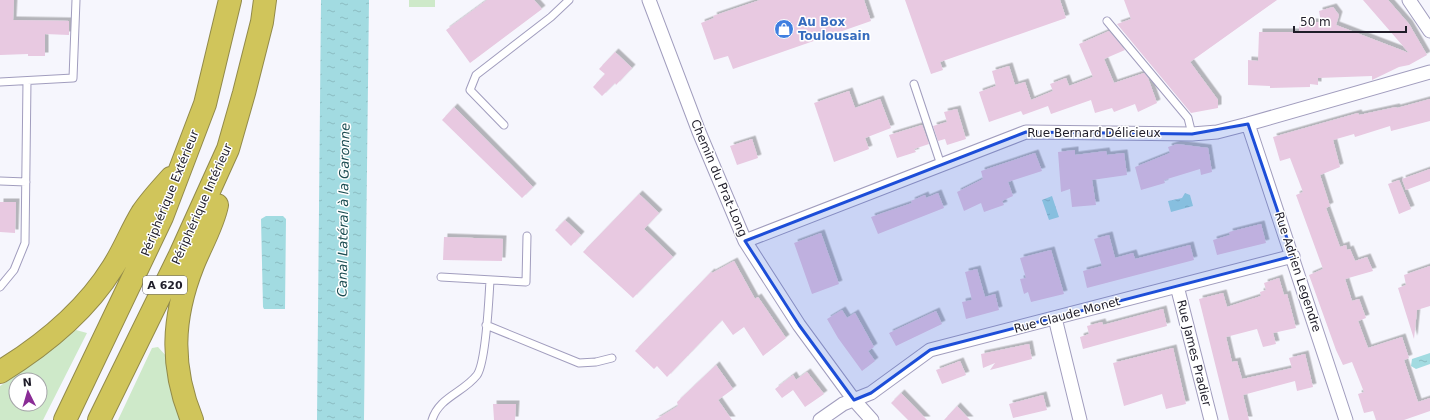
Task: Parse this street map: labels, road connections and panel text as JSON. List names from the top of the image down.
{
  "streets": {
    "highway": ["Périphérique Extérieur", "Périphérique Intérieur", "A 620"],
    "street": [
      "Rue Bernard Délicieux",
      "Chemin du Prat-Long",
      "Rue Adrien Legendre",
      "Rue Claude Monet",
      "Rue James Pradier"
    ]
  },
  "crossings": [
    ["Rue Bernard Délicieux", "Chemin du Prat-Long"],
    ["Rue Bernard Délicieux", "Rue Adrien Legendre"],
    ["Chemin du Prat-Long", "Rue Claude Monet"],
    ["Rue Adrien Legendre", "Rue Claude Monet"],
    ["Rue Claude Monet", "Rue James Pradier"]
  ],
  "water": ["Canal Latéral à la Garonne"],
  "places": {
    "shop": ["Au Box Toulousain"]
  },
  "scale_bar": "50 m",
  "north": "top"
}
